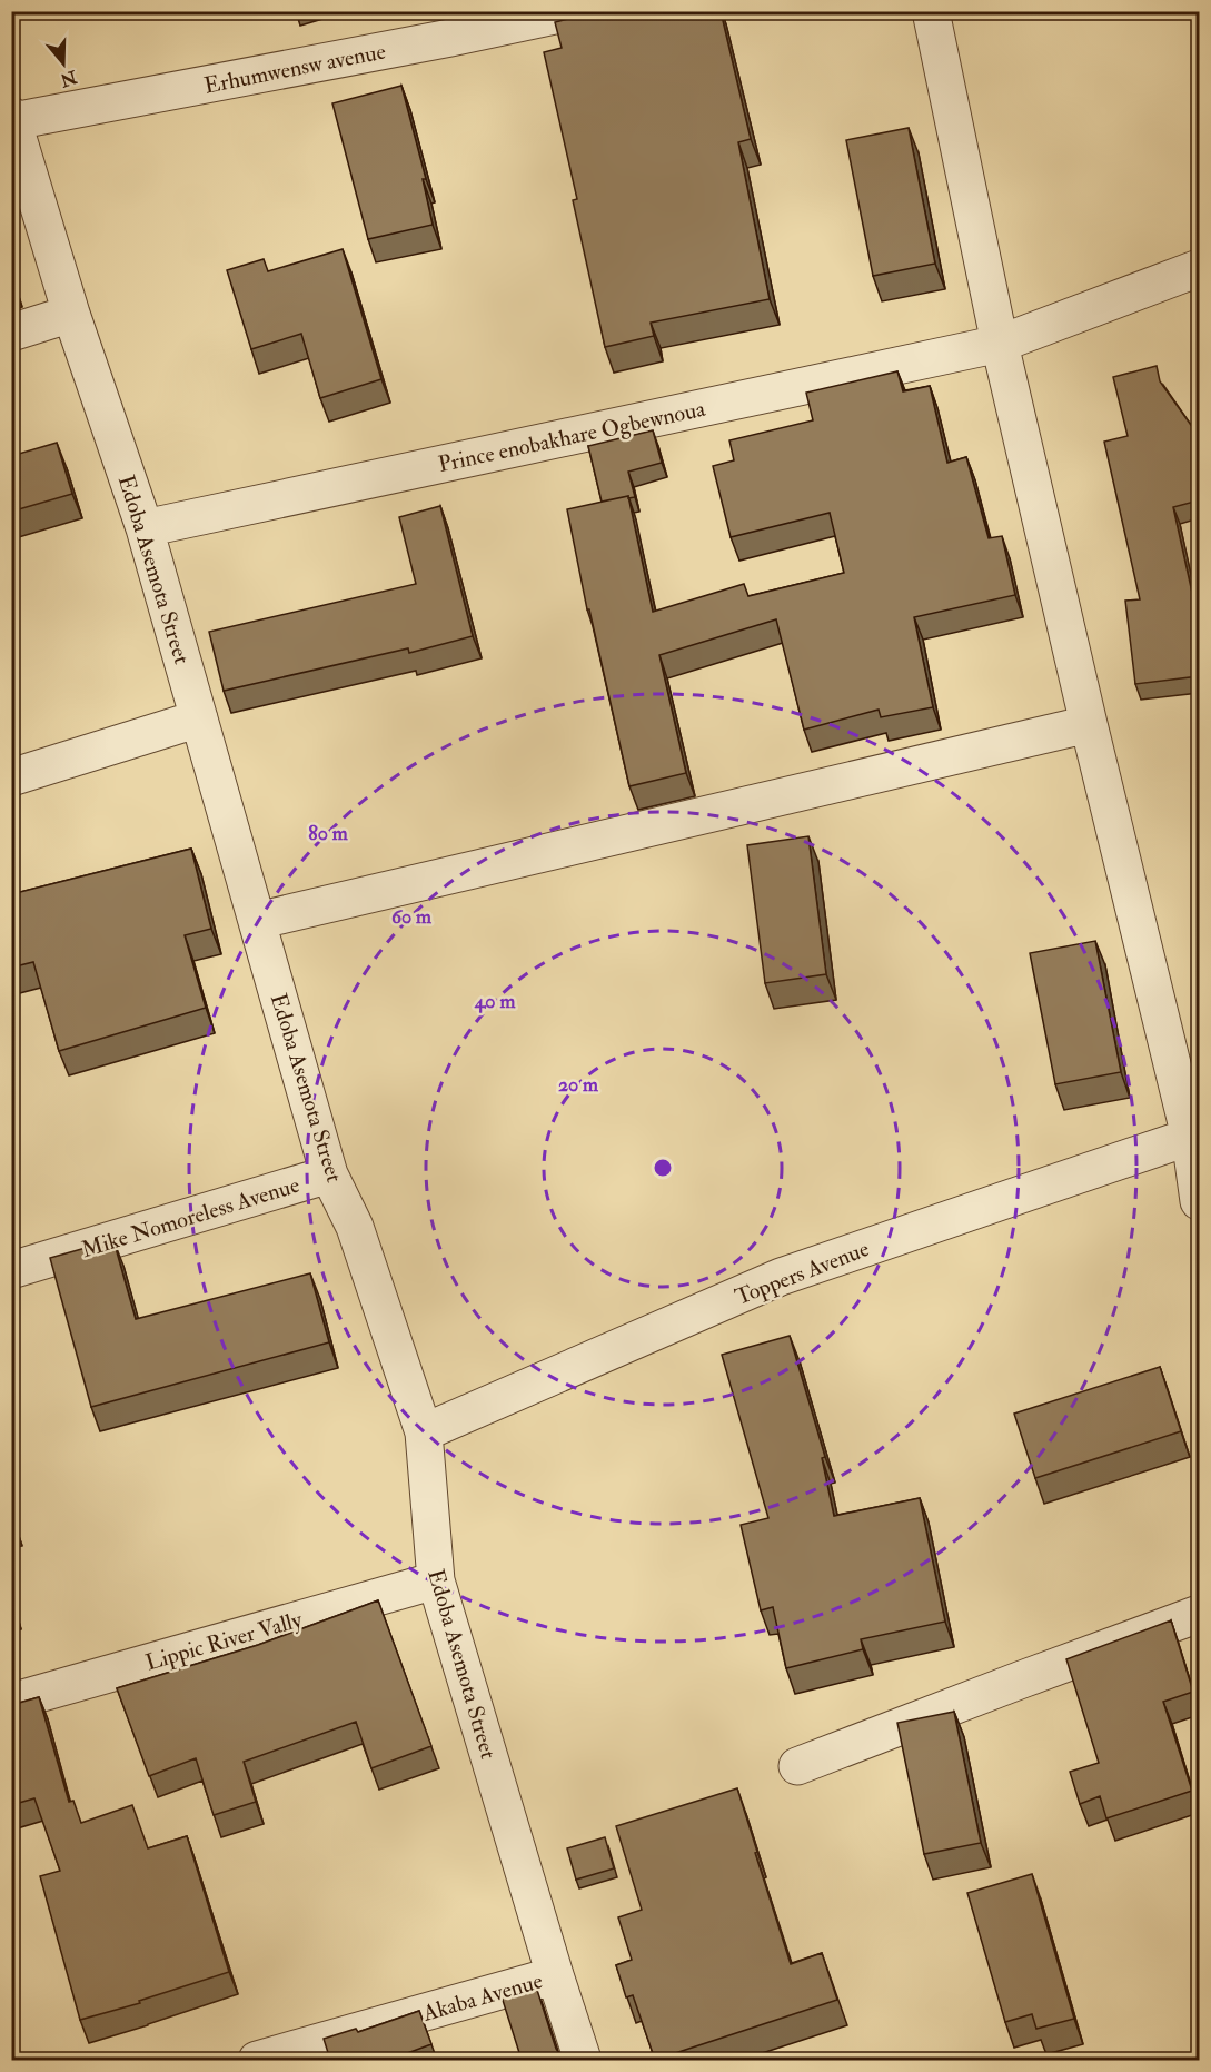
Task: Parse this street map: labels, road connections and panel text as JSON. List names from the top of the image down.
{
  "streets": {
    "street": [
      "Erhumwensw avenue",
      "Prince enobakhare Ogbewnoua",
      "Edoba Asemota Street",
      "Mike Nomoreless Avenue",
      "Toppers Avenue",
      "Lippic River Vally",
      "Akaba Avenue"
    ]
  },
  "crossings": [
    ["Erhumwensw avenue", "Edoba Asemota Street"],
    ["Prince enobakhare Ogbewnoua", "Edoba Asemota Street"],
    ["Edoba Asemota Street", "Mike Nomoreless Avenue"],
    ["Edoba Asemota Street", "Toppers Avenue"],
    ["Edoba Asemota Street", "Lippic River Vally"],
    ["Edoba Asemota Street", "Akaba Avenue"]
  ],
  "north": "bottom",
  "rings": [
    "80 m",
    "60 m",
    "40 m",
    "20 m"
  ]
}
